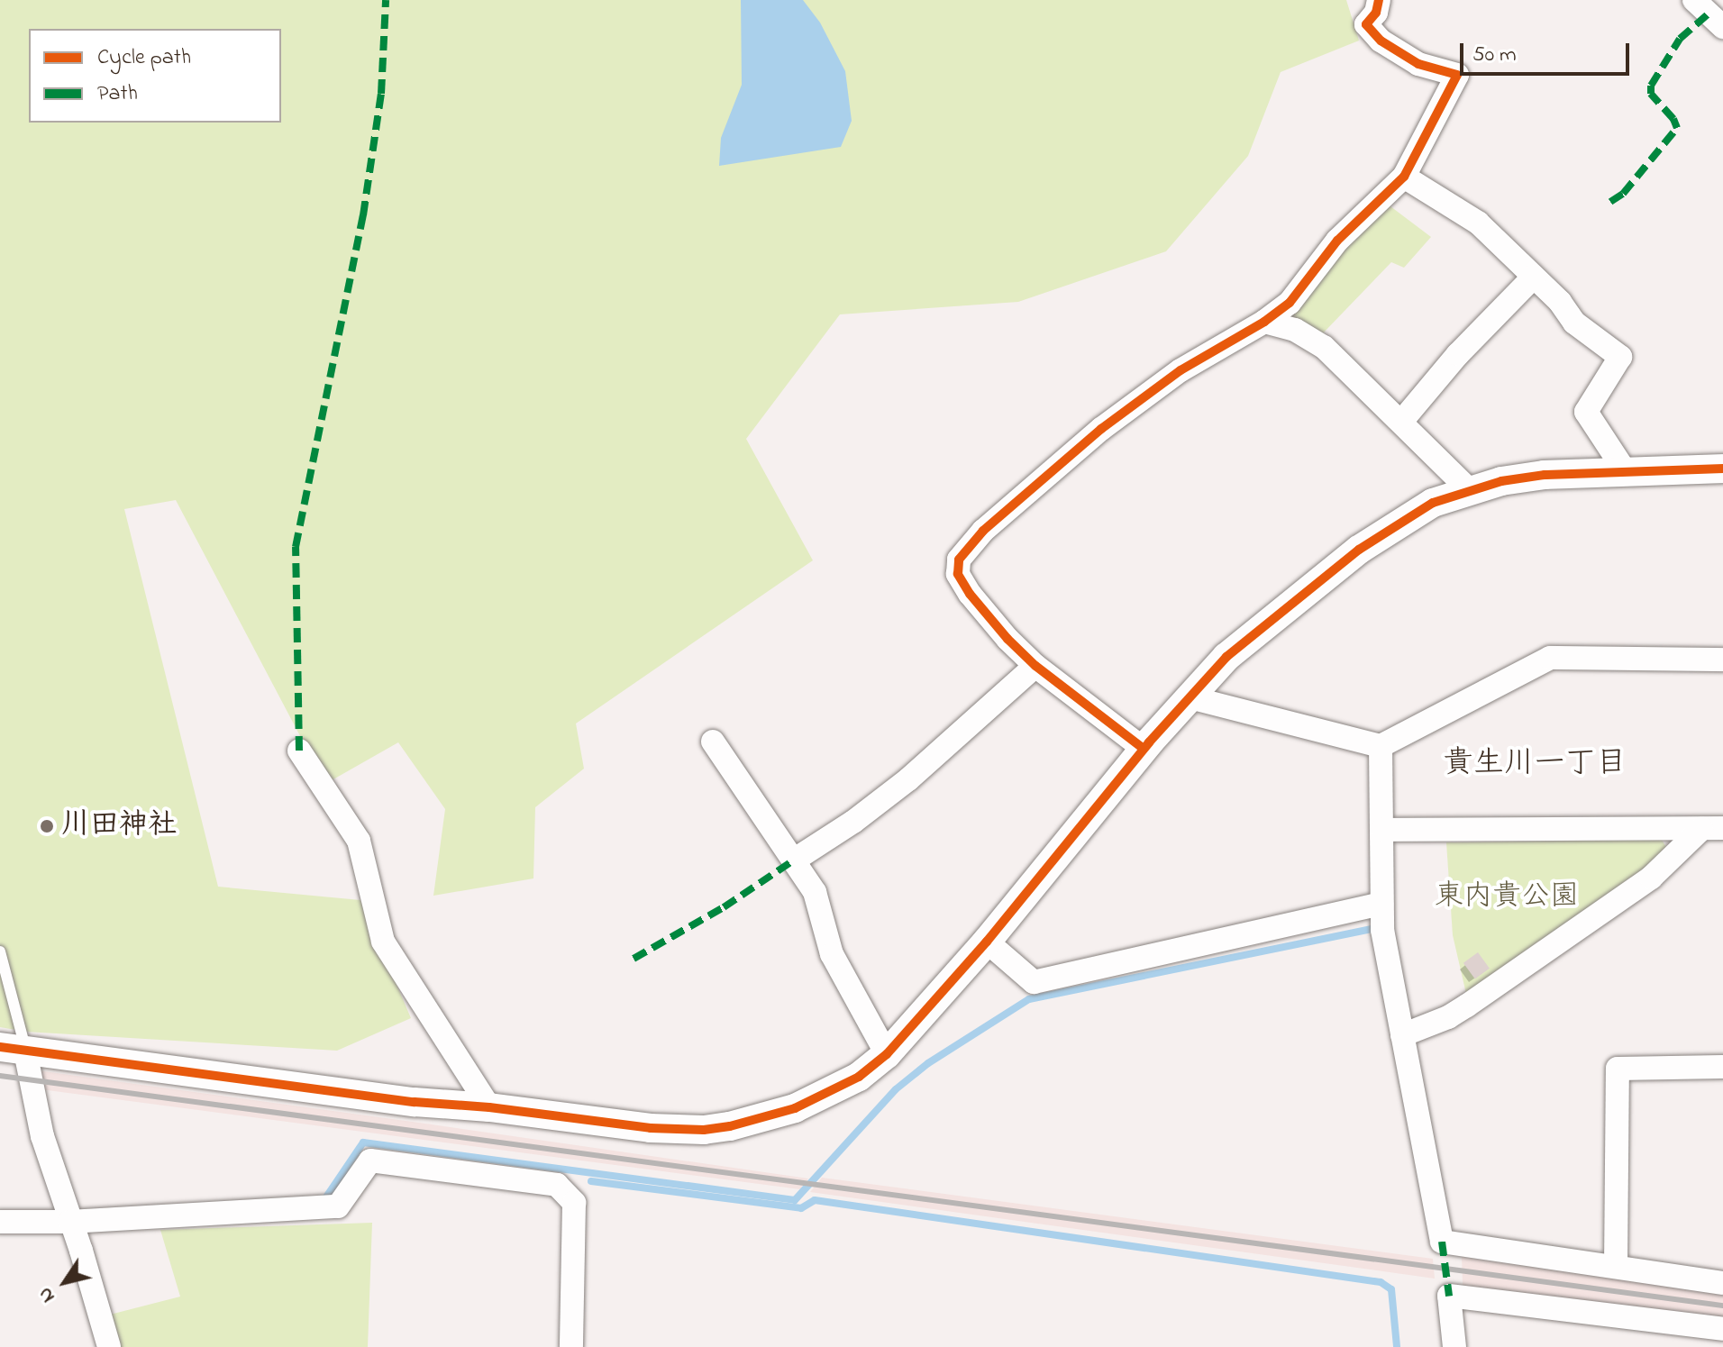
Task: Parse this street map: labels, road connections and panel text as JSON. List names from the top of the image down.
{
  "districts": ["貴生川一丁目"],
  "parks": ["東内貴公園"],
  "places": ["川田神社"],
  "legend": ["Cycle path", "Path"],
  "scale_bar": "50 m",
  "north": "bottom left"
}
